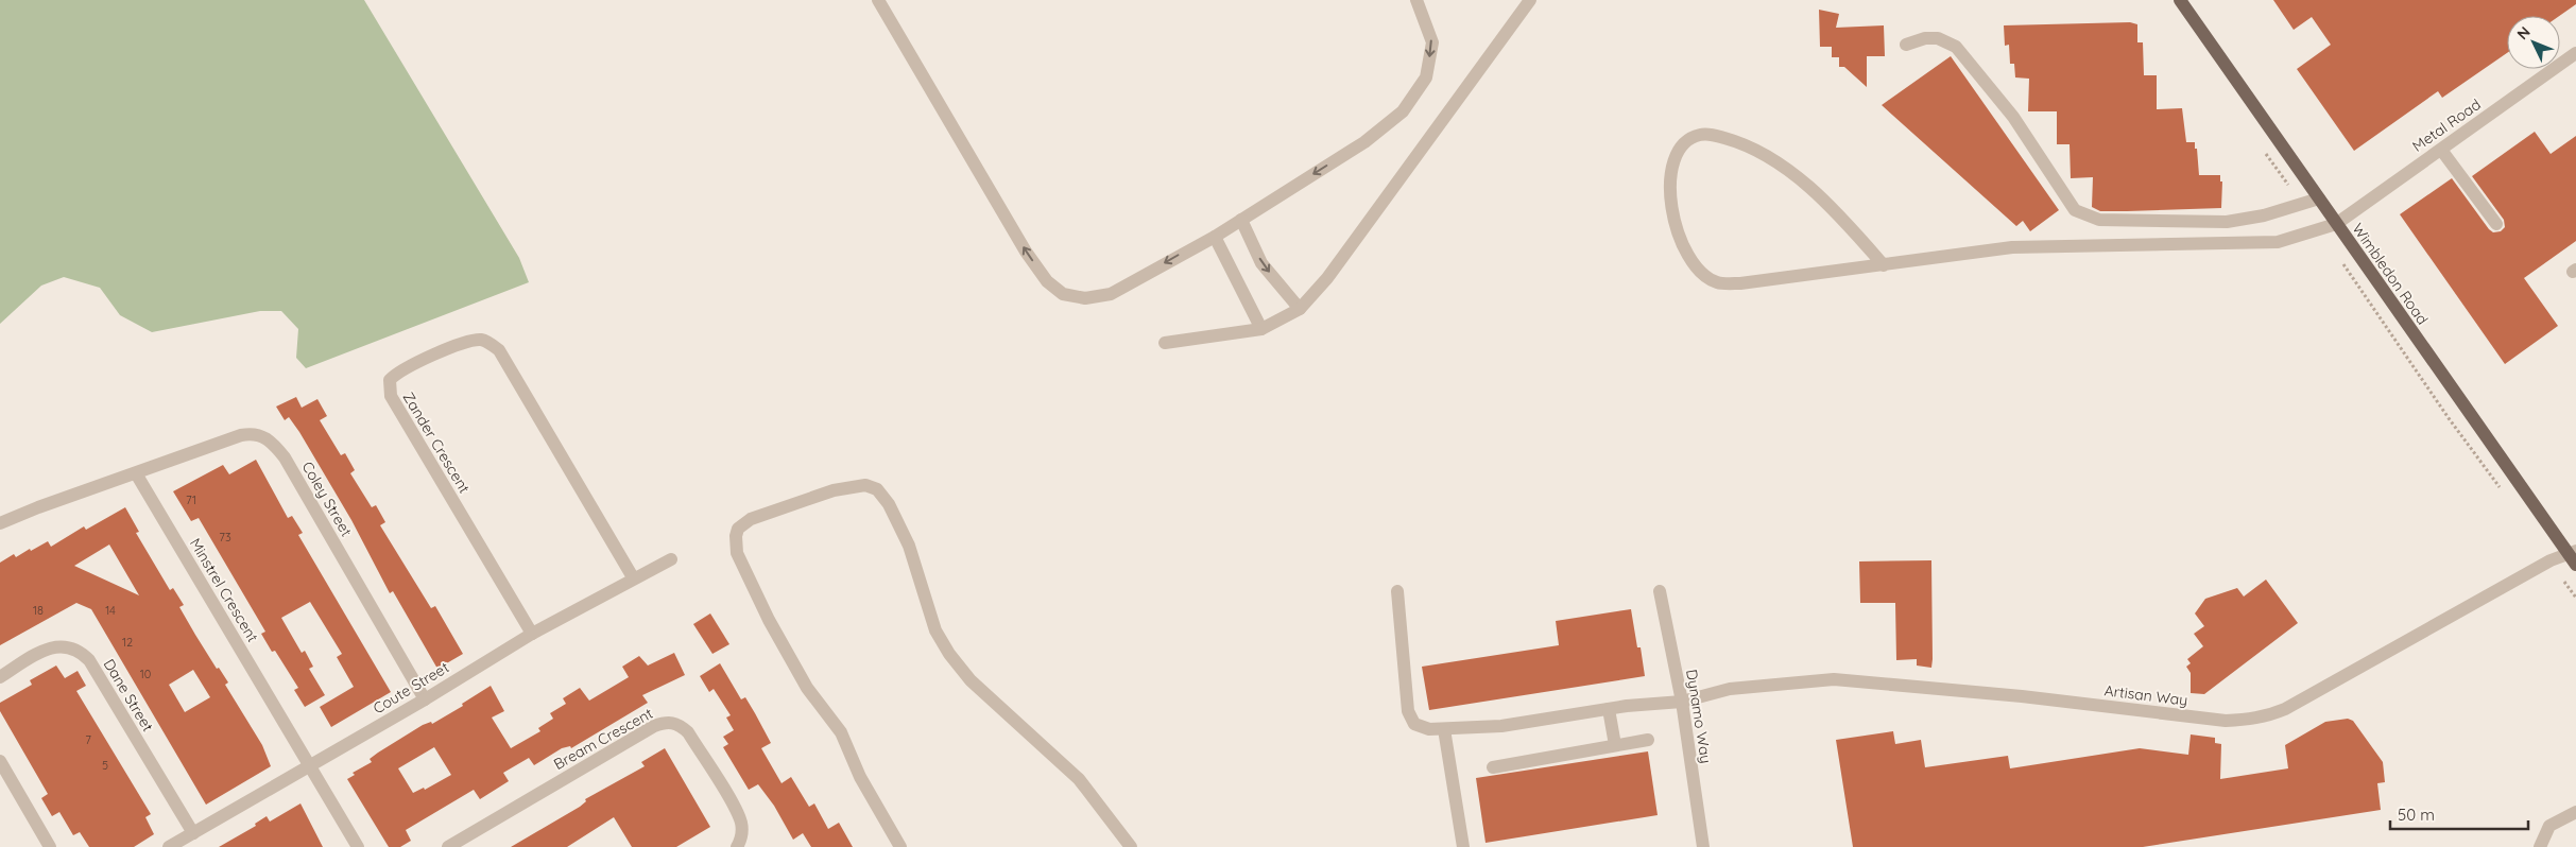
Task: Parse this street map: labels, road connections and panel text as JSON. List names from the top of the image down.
{
  "streets": {
    "main road": ["Wimbledon Road"],
    "street": [
      "Metal Road",
      "Zander Crescent",
      "Coley Street",
      "Minstrel Crescent",
      "Coute Street",
      "Dane Street",
      "Artisan Way",
      "Dynamo Way",
      "Bream Crescent"
    ]
  },
  "crossings": [
    ["Metal Road", "Wimbledon Road"],
    ["Wimbledon Road", "Artisan Way"],
    ["Zander Crescent", "Coute Street"],
    ["Coley Street", "Minstrel Crescent"],
    ["Coley Street", "Coute Street"],
    ["Minstrel Crescent", "Coute Street"],
    ["Coute Street", "Dane Street"],
    ["Artisan Way", "Dynamo Way"]
  ],
  "house_numbers": [
    "71",
    "73",
    "18",
    "14",
    "12",
    "10",
    "7",
    "5"
  ],
  "scale_bar": "50 m",
  "north": "top left"
}
